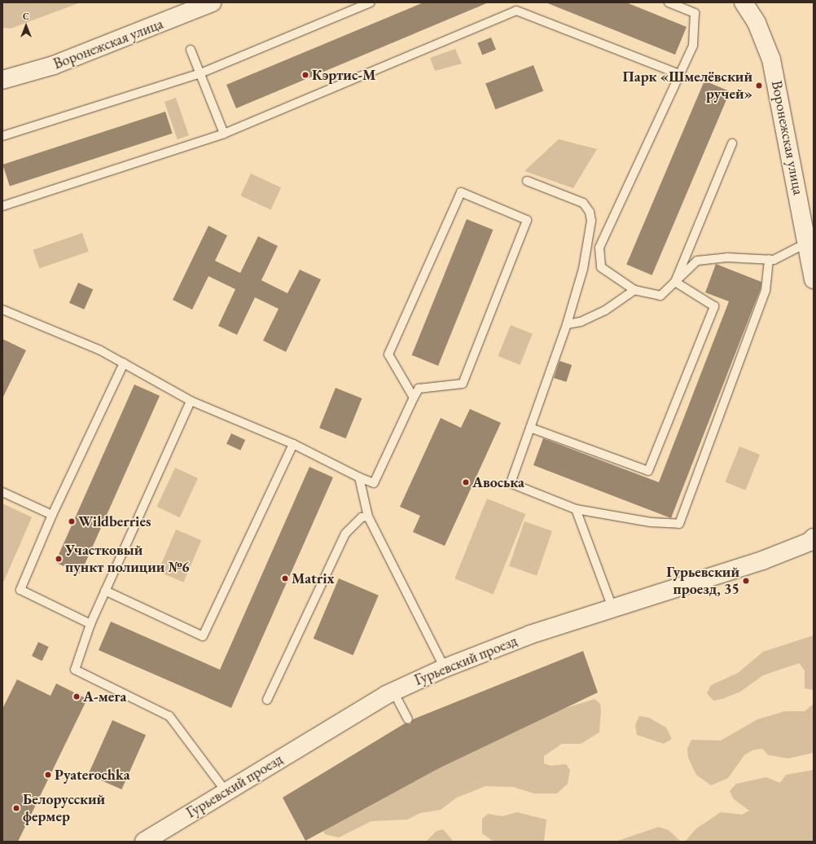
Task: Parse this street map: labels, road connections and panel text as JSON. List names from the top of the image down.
{
  "streets": {
    "street": ["Воронежская улица", "Гурьевский проезд"]
  },
  "places": [
    "Кэртис-М",
    "Парк «Шмелёвский ручей»",
    "Авоська",
    "Wildberries",
    "Участковый пункт полиции №6",
    "Matrix",
    "Гурьевский проезд, 35",
    "А-мега",
    "Pyaterochka",
    "Белорусский фермер"
  ],
  "north": "top"
}
